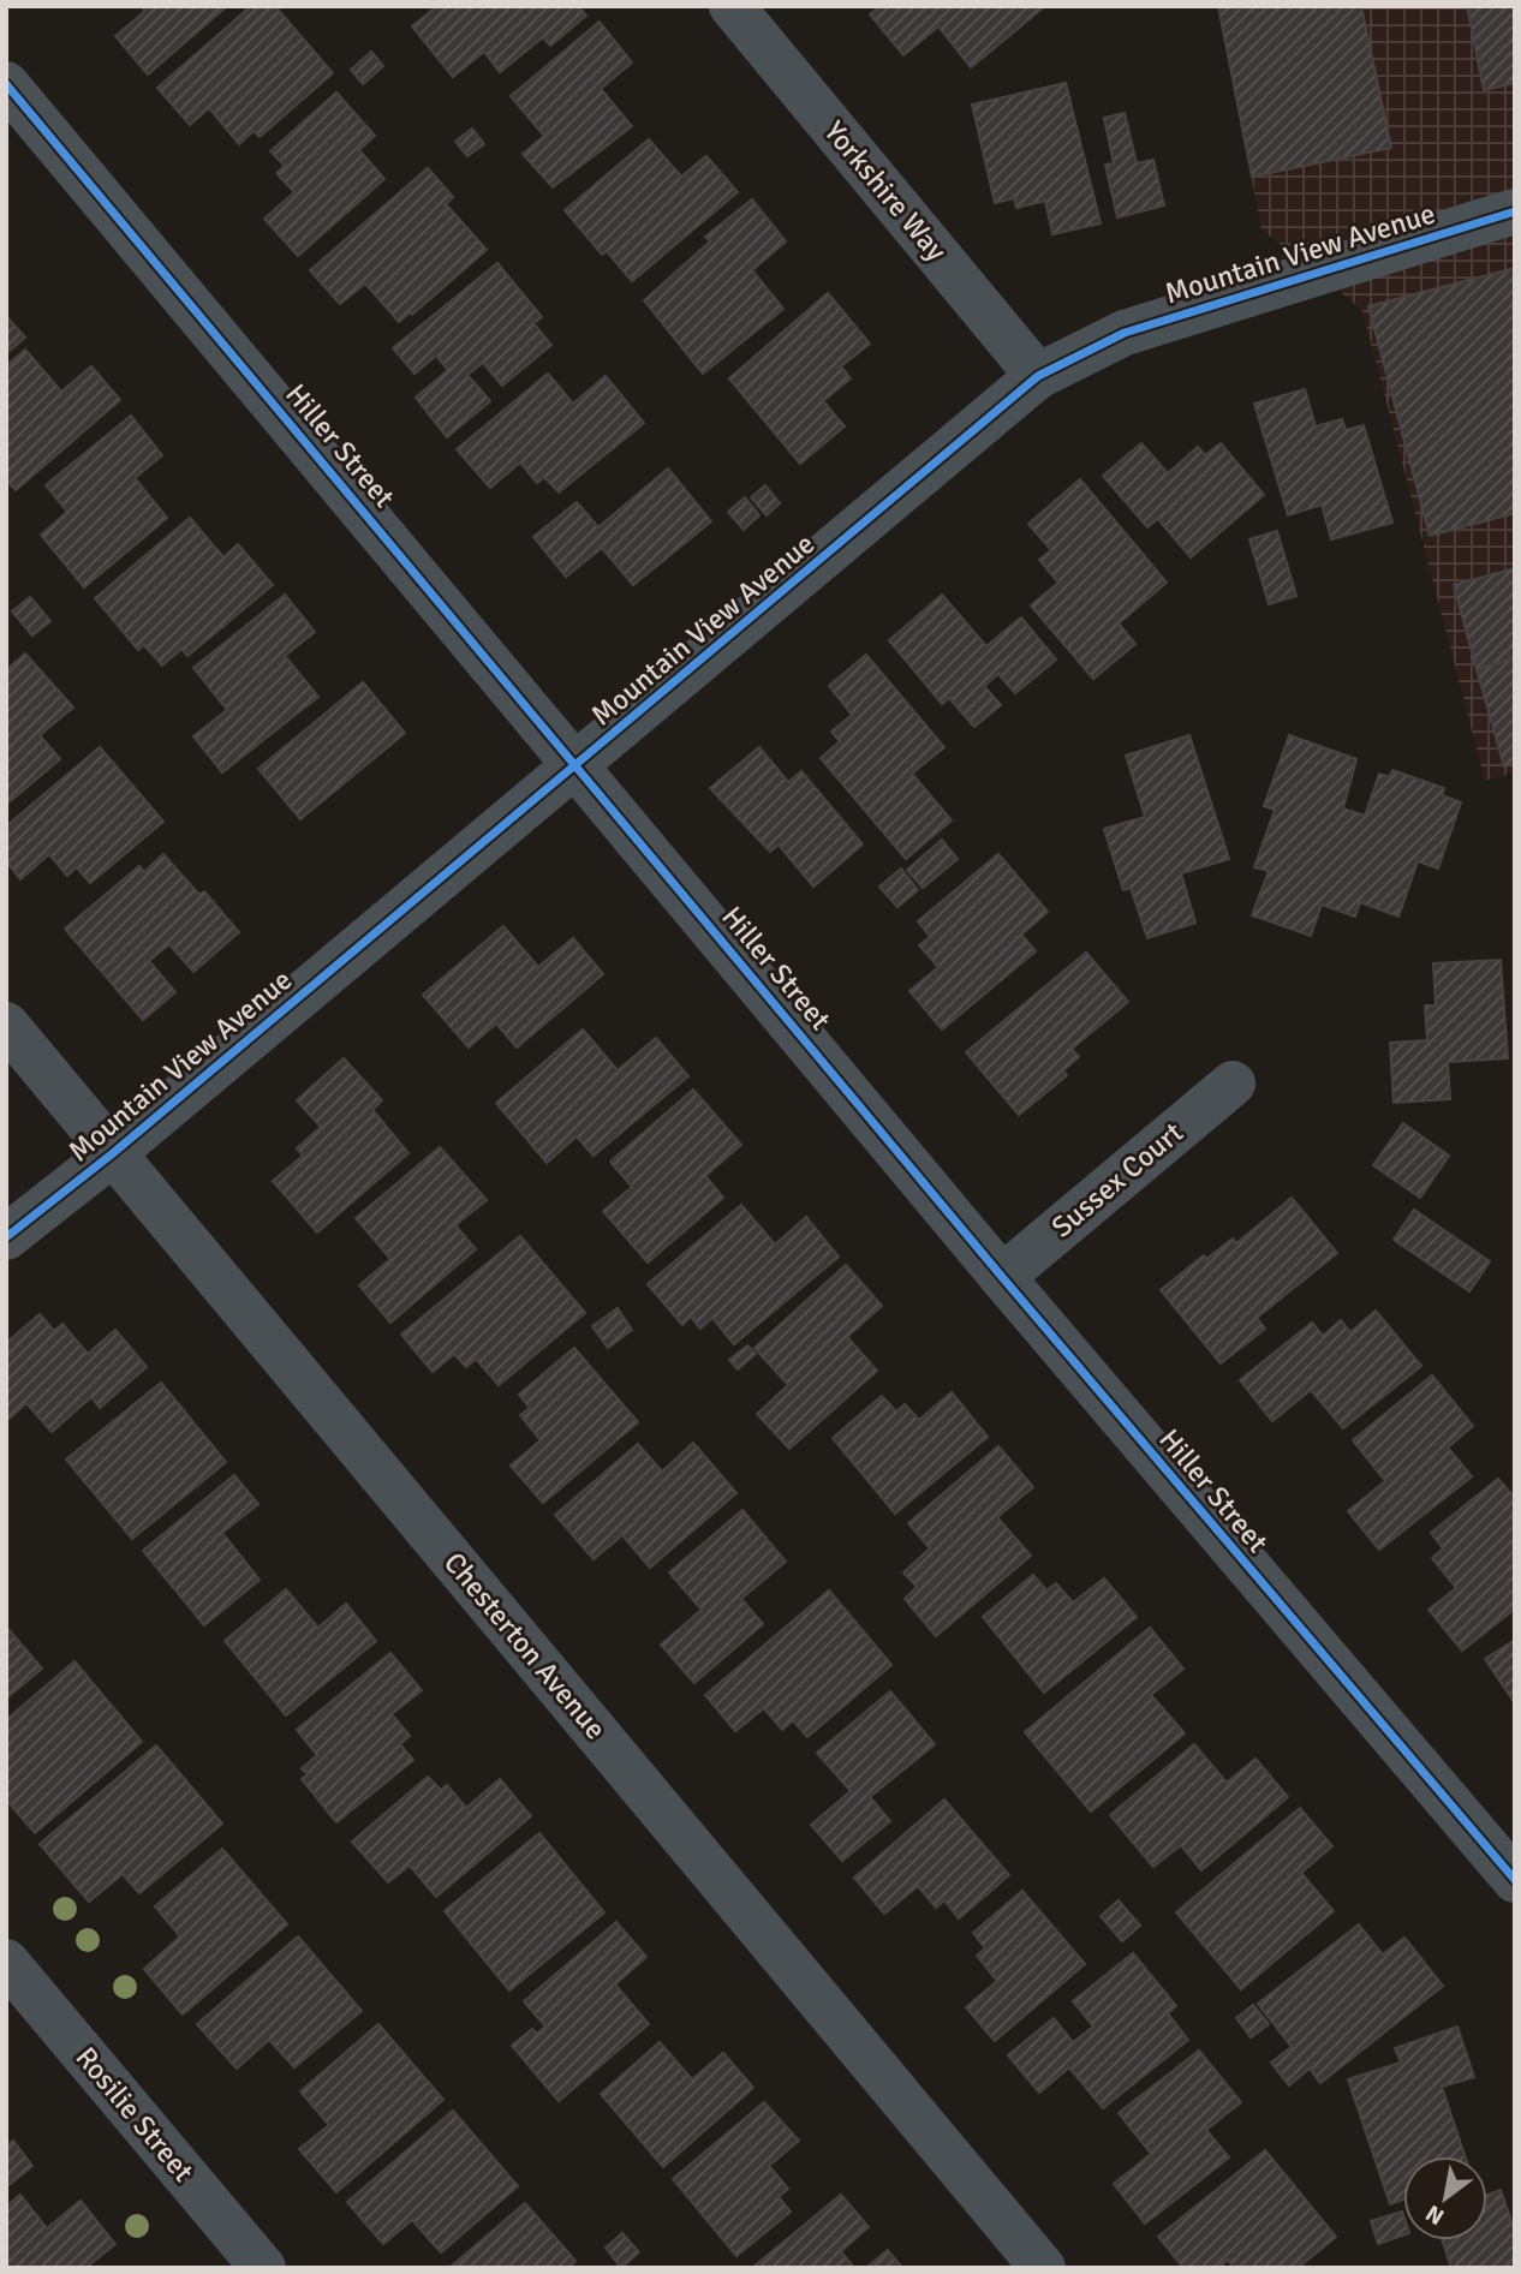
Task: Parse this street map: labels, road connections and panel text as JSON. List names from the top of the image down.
{
  "streets": {
    "street": [
      "Yorkshire Way",
      "Mountain View Avenue",
      "Hiller Street",
      "Sussex Court",
      "Chesterton Avenue",
      "Rosilie Street"
    ]
  },
  "crossings": [
    ["Yorkshire Way", "Mountain View Avenue"],
    ["Mountain View Avenue", "Hiller Street"],
    ["Mountain View Avenue", "Chesterton Avenue"],
    ["Hiller Street", "Sussex Court"]
  ],
  "north": "bottom left"
}
